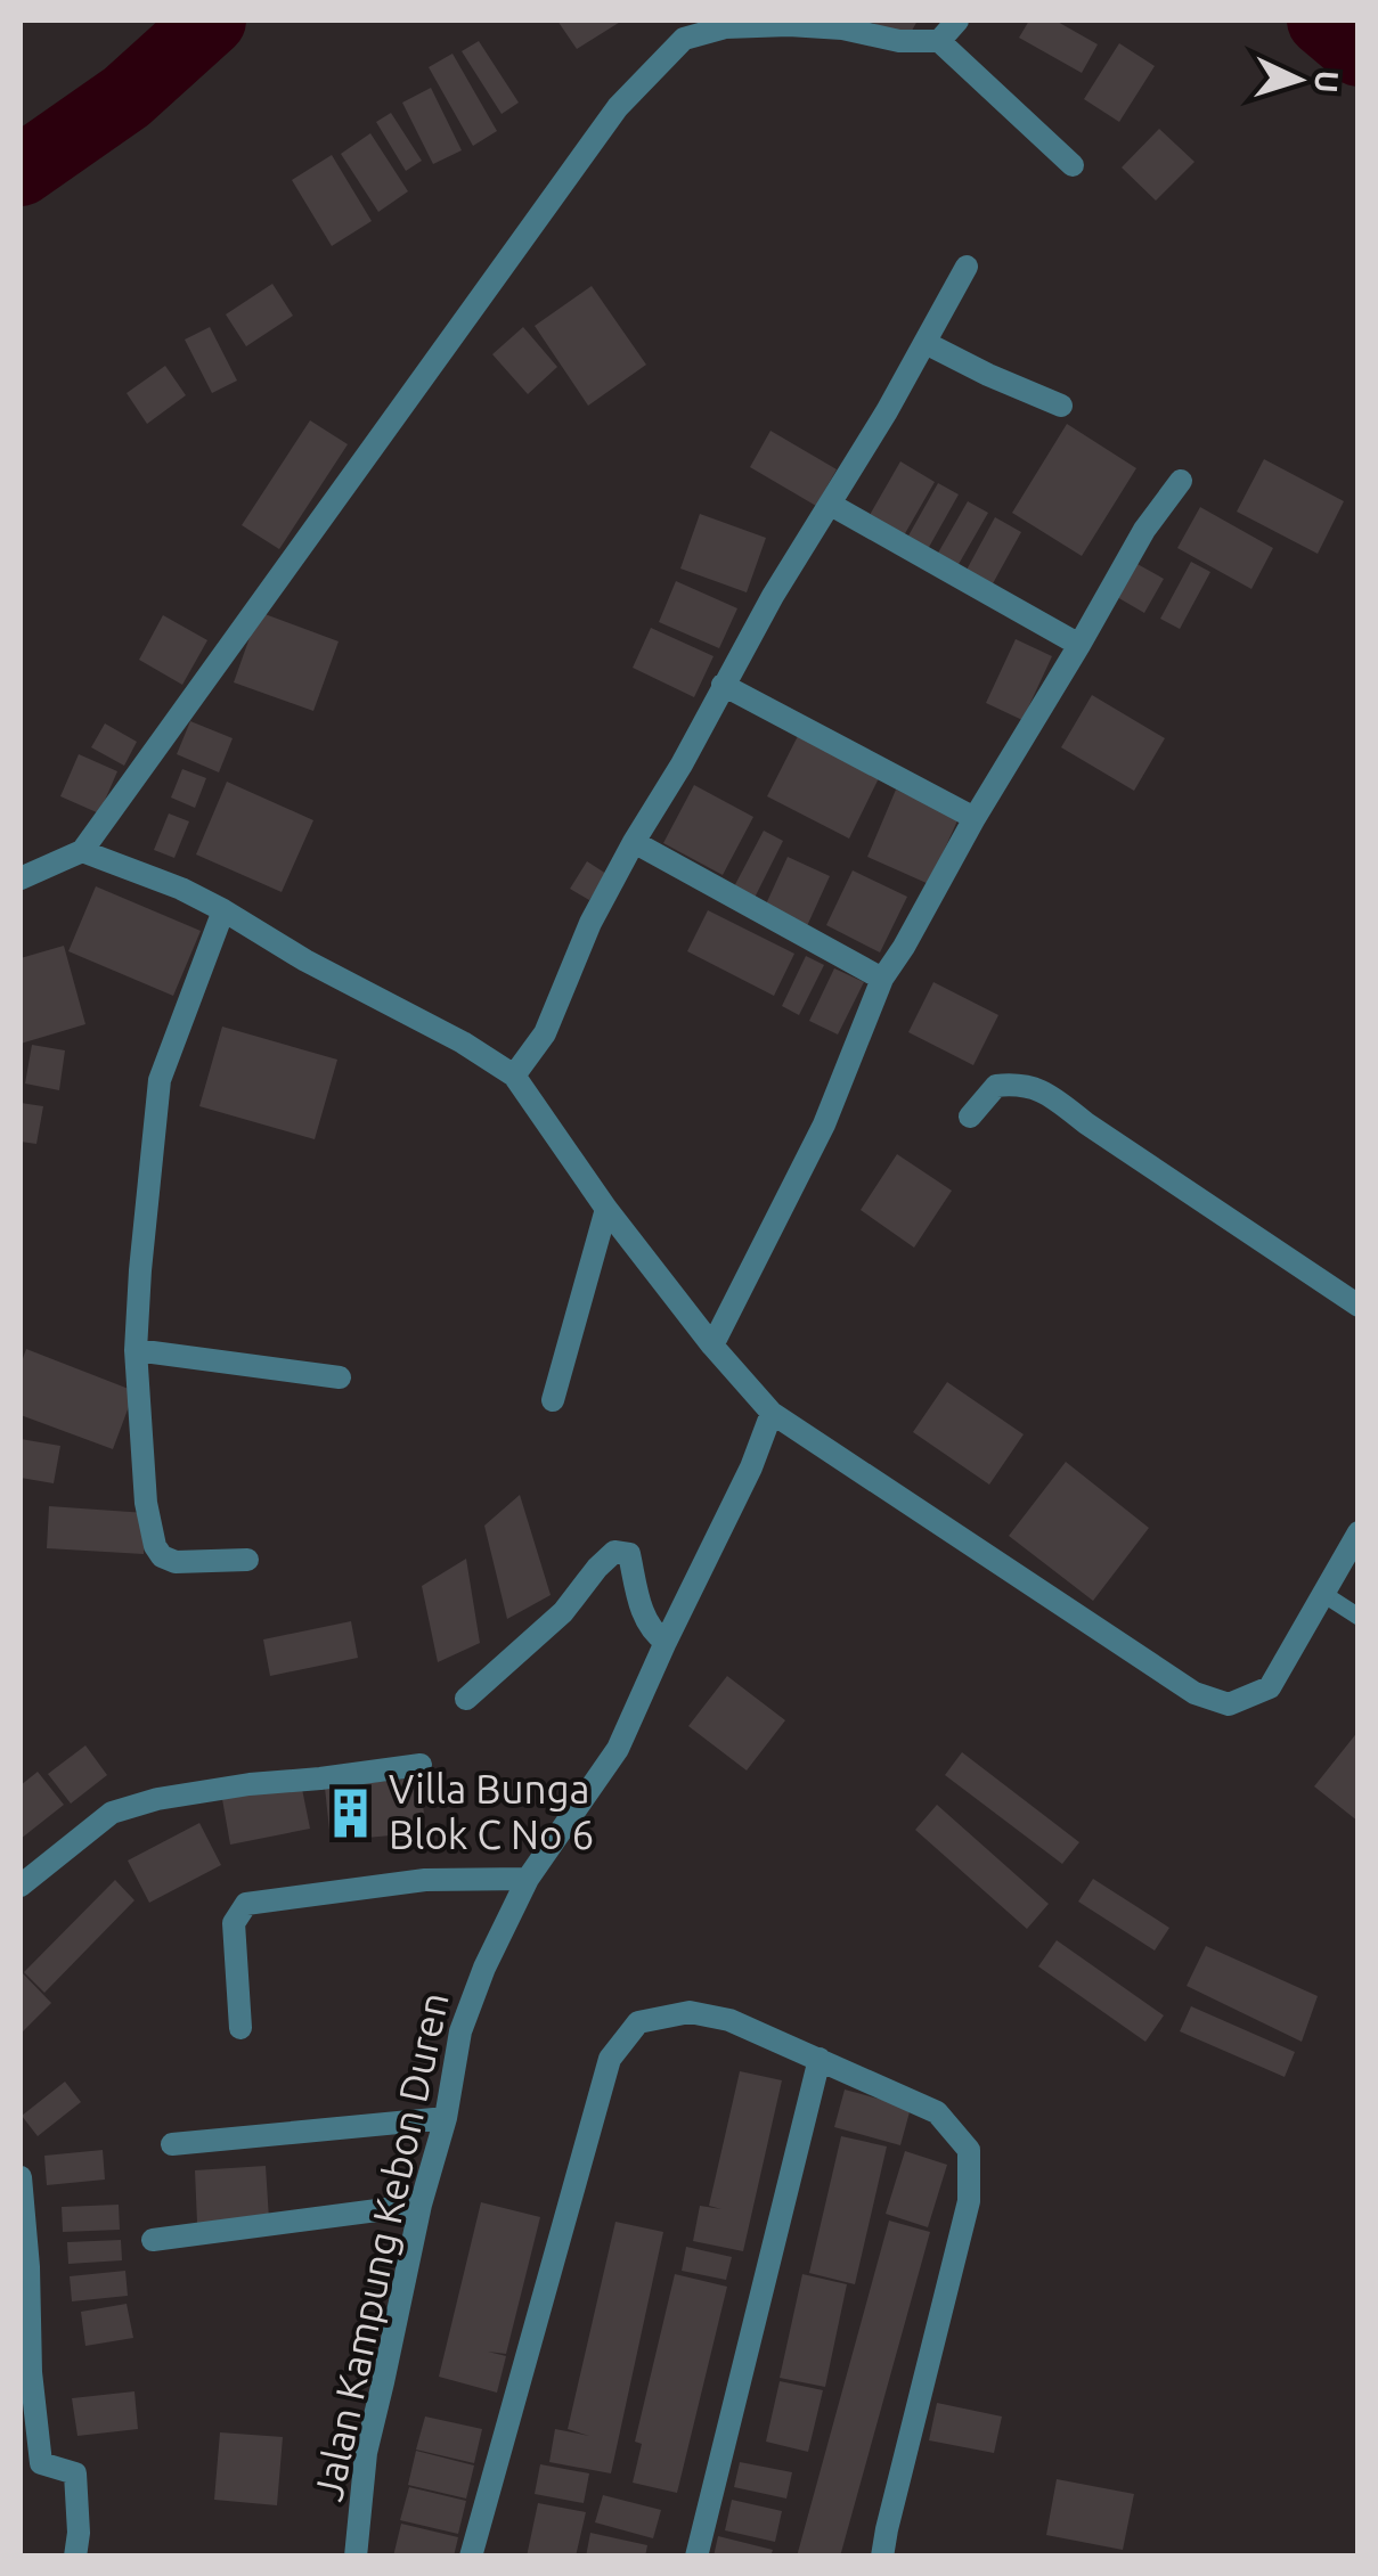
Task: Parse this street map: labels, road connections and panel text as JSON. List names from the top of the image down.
{
  "streets": {
    "street": ["Jalan Kampung Kebon Duren"]
  },
  "places": {
    "building": ["Villa Bunga Blok C No 6"]
  },
  "north": "right"
}
